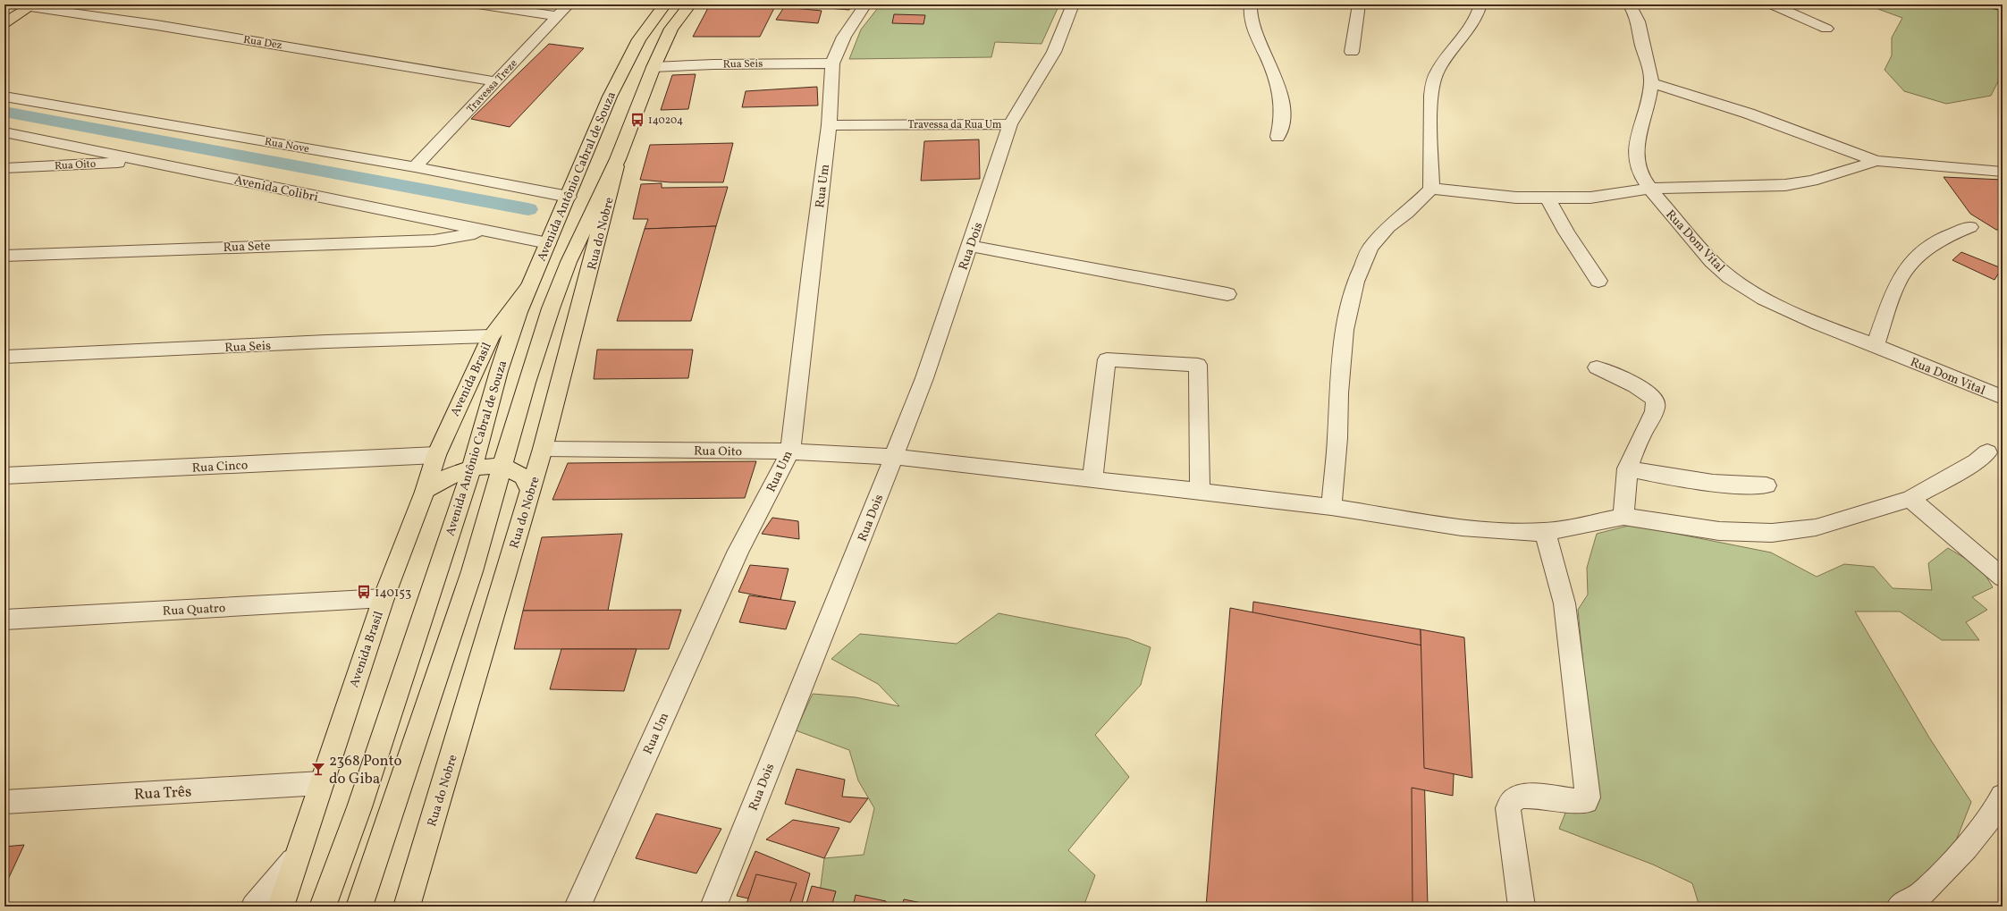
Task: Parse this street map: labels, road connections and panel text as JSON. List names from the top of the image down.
{
  "streets": {
    "main road": ["Avenida Antônio Cabral de Souza", "Rua do Nobre", "Avenida Brasil"],
    "street": [
      "Rua Dez",
      "Rua Seis",
      "Travessa Treze",
      "Travessa da Rua Um",
      "Rua Nove",
      "Rua Oito",
      "Rua Um",
      "Avenida Colibri",
      "Rua Dom Vital",
      "Rua Sete",
      "Rua Dois",
      "Rua Cinco",
      "Rua Quatro",
      "Rua Três"
    ]
  },
  "crossings": [
    ["Rua Dez", "Travessa Treze"],
    ["Rua Seis", "Rua Um"],
    ["Rua Seis", "Avenida Brasil"],
    ["Travessa Treze", "Rua Nove"],
    ["Travessa da Rua Um", "Rua Um"],
    ["Travessa da Rua Um", "Rua Dois"],
    ["Rua Nove", "Avenida Antônio Cabral de Souza"],
    ["Rua Oito", "Rua Um"],
    ["Rua Oito", "Avenida Colibri"],
    ["Rua Oito", "Rua do Nobre"],
    ["Rua Oito", "Rua Dois"],
    ["Avenida Antônio Cabral de Souza", "Avenida Colibri"],
    ["Avenida Antônio Cabral de Souza", "Avenida Brasil"],
    ["Avenida Colibri", "Rua Sete"],
    ["Avenida Brasil", "Rua Cinco"],
    ["Avenida Brasil", "Rua Quatro"],
    ["Avenida Brasil", "Rua Três"]
  ],
  "places": {
    "bus stop": ["140204", "140153"],
    "bar": ["2368 Ponto do Giba"]
  }
}
